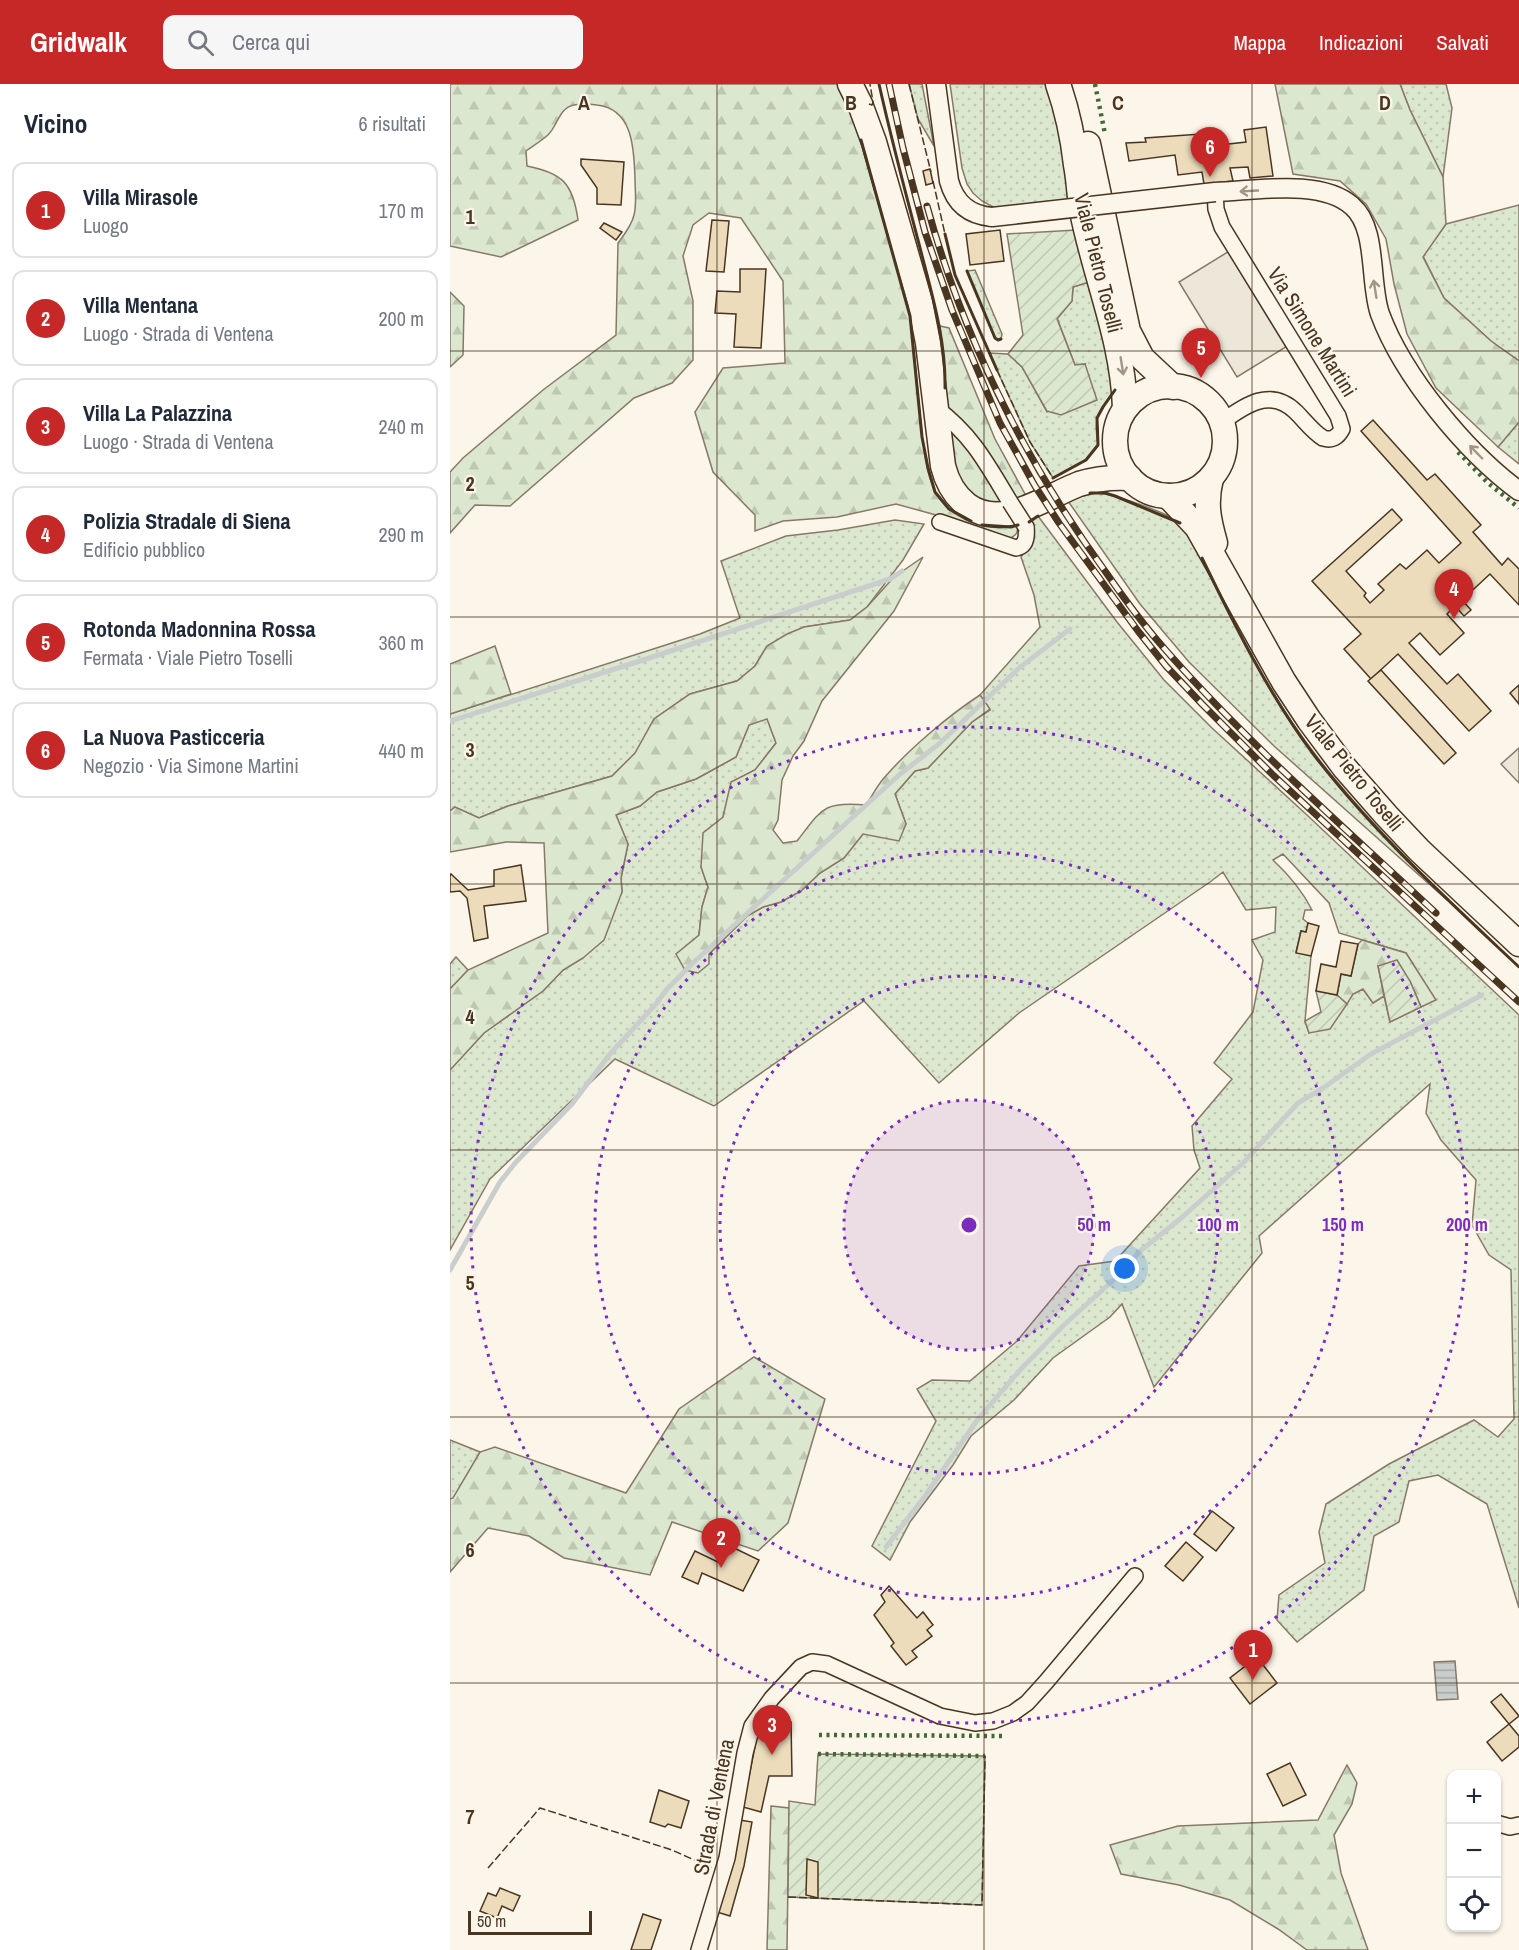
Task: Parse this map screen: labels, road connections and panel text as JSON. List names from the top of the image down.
{
  "streets": {
    "main road": ["Viale Pietro Toselli"],
    "street": ["Via Simone Martini", "Strada di Ventena"]
  },
  "crossings": [
    ["Viale Pietro Toselli", "Via Simone Martini"]
  ],
  "scale_bar": "50 m",
  "page": {
    "header": "Gridwalk",
    "search": "Cerca qui",
    "nav": ["Mappa", "Indicazioni", "Salvati"],
    "heading": ["Vicino", "6 risultati"],
    "pins": [
      "6",
      "5",
      "4",
      "2",
      "1",
      "3"
    ],
    "list": [
      {
        "mark": "1",
        "name": "Villa Mirasole",
        "note": "Luogo",
        "value": "170 m"
      },
      {
        "mark": "2",
        "name": "Villa Mentana",
        "note": "Luogo · Strada di Ventena",
        "value": "200 m"
      },
      {
        "mark": "3",
        "name": "Villa La Palazzina",
        "note": "Luogo · Strada di Ventena",
        "value": "240 m"
      },
      {
        "mark": "4",
        "name": "Polizia Stradale di Siena",
        "note": "Edificio pubblico",
        "value": "290 m"
      },
      {
        "mark": "5",
        "name": "Rotonda Madonnina Rossa",
        "note": "Fermata · Viale Pietro Toselli",
        "value": "360 m"
      },
      {
        "mark": "6",
        "name": "La Nuova Pasticceria",
        "note": "Negozio · Via Simone Martini",
        "value": "440 m"
      }
    ],
    "map_buttons": ["+", "−"],
    "scale": "50 m"
  },
  "grid": {
    "columns": [
      "A",
      "B",
      "C",
      "D"
    ],
    "rows": [
      "1",
      "2",
      "3",
      "4",
      "5",
      "6",
      "7"
    ]
  },
  "rings": [
    "50 m",
    "100 m",
    "150 m",
    "200 m"
  ]
}
